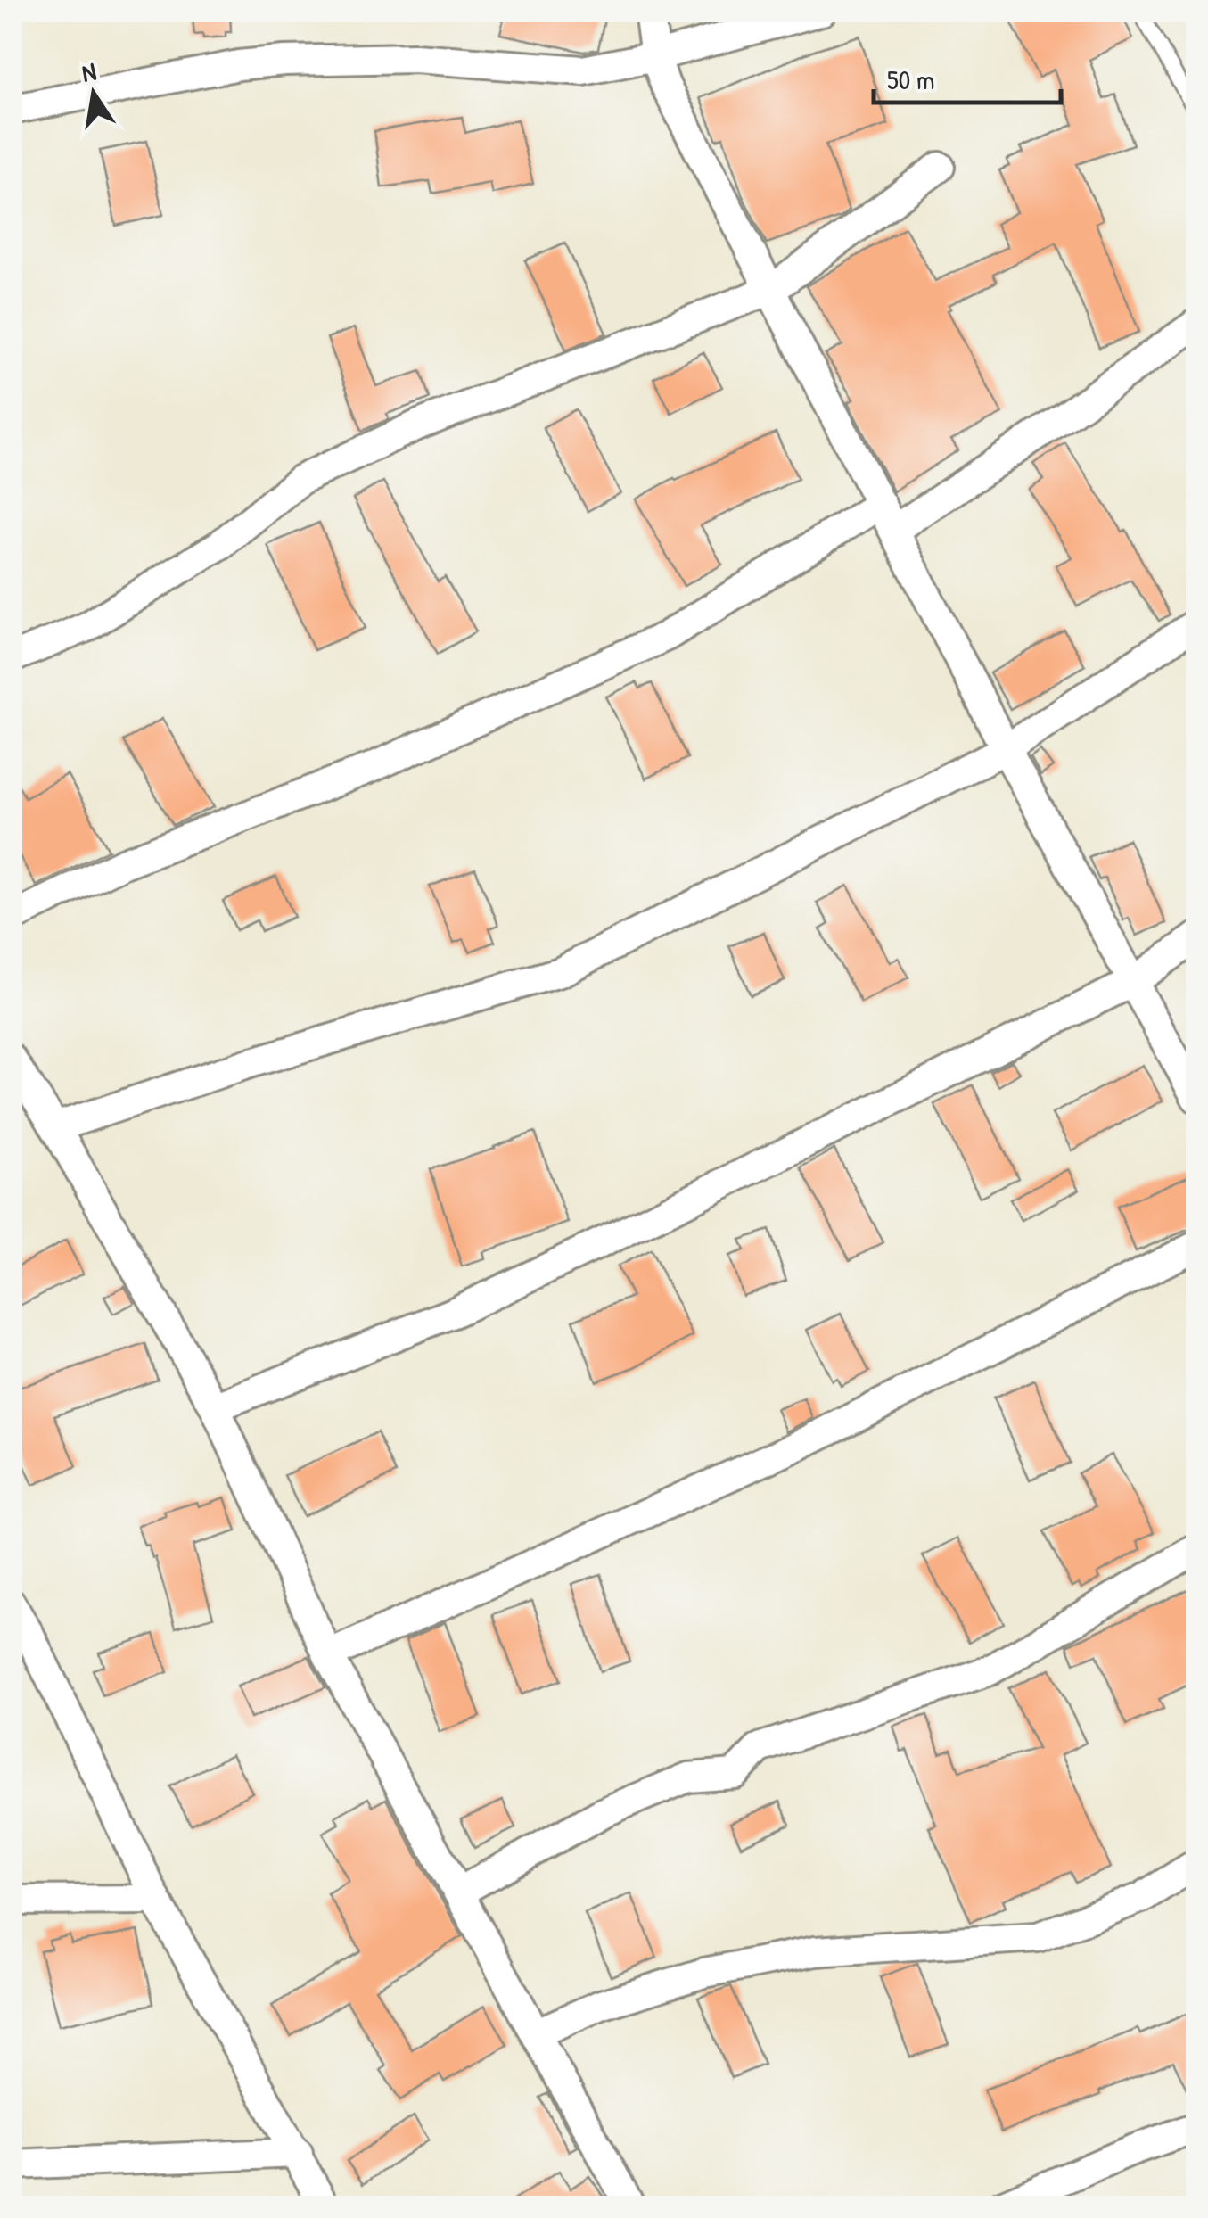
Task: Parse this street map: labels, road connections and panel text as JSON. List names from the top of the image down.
{
  "scale_bar": "50 m",
  "north": "top"
}
